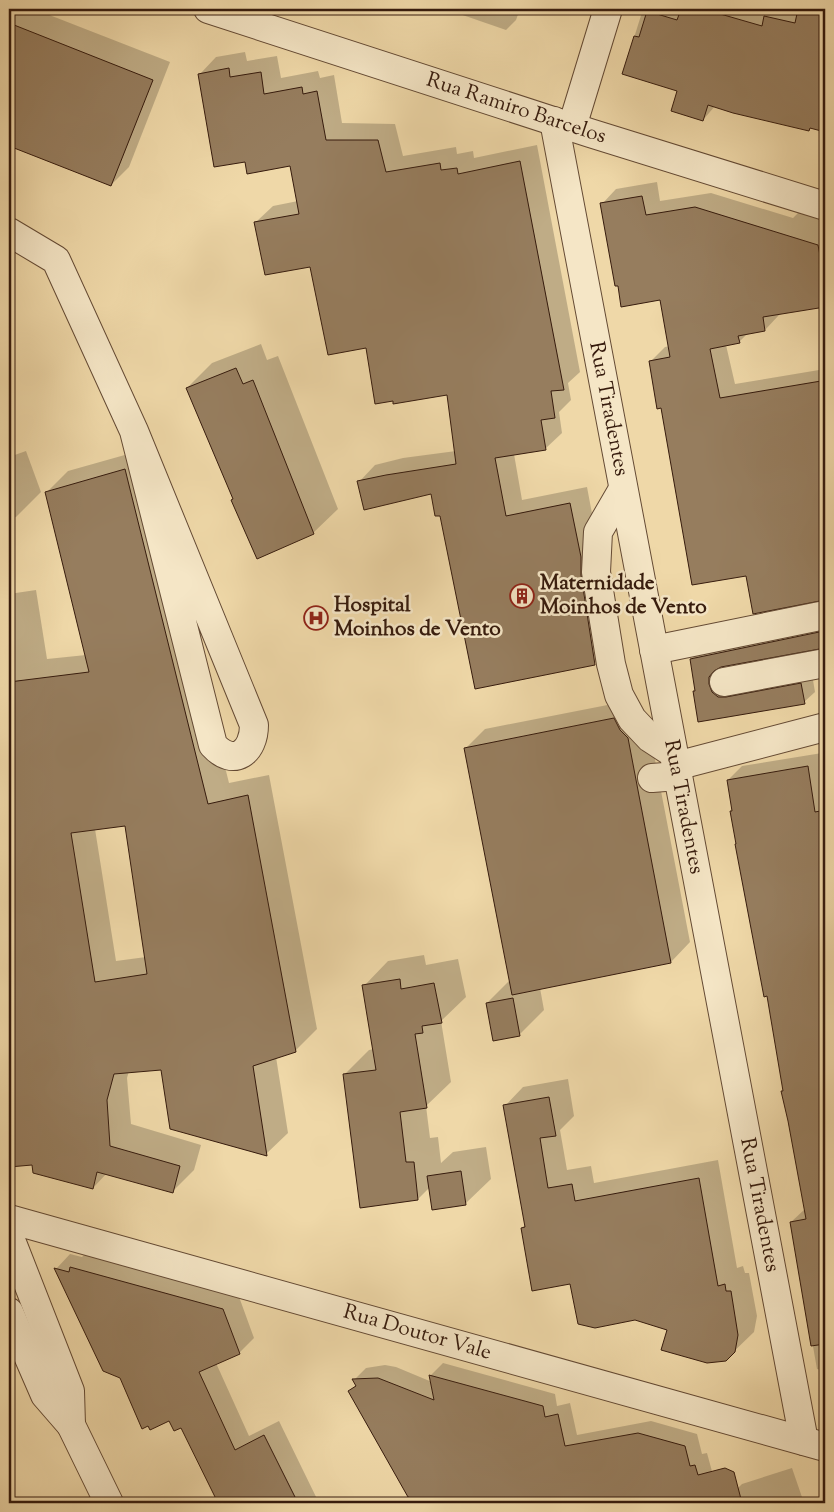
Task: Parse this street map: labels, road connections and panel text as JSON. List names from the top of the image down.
{
  "streets": {
    "street": ["Rua Ramiro Barcelos", "Rua Tiradentes", "Rua Doutor Vale"]
  },
  "crossings": [
    ["Rua Ramiro Barcelos", "Rua Tiradentes"],
    ["Rua Tiradentes", "Rua Doutor Vale"]
  ],
  "places": {
    "building": ["Maternidade Moinhos de Vento"],
    "hospital": ["Hospital Moinhos de Vento"]
  }
}
